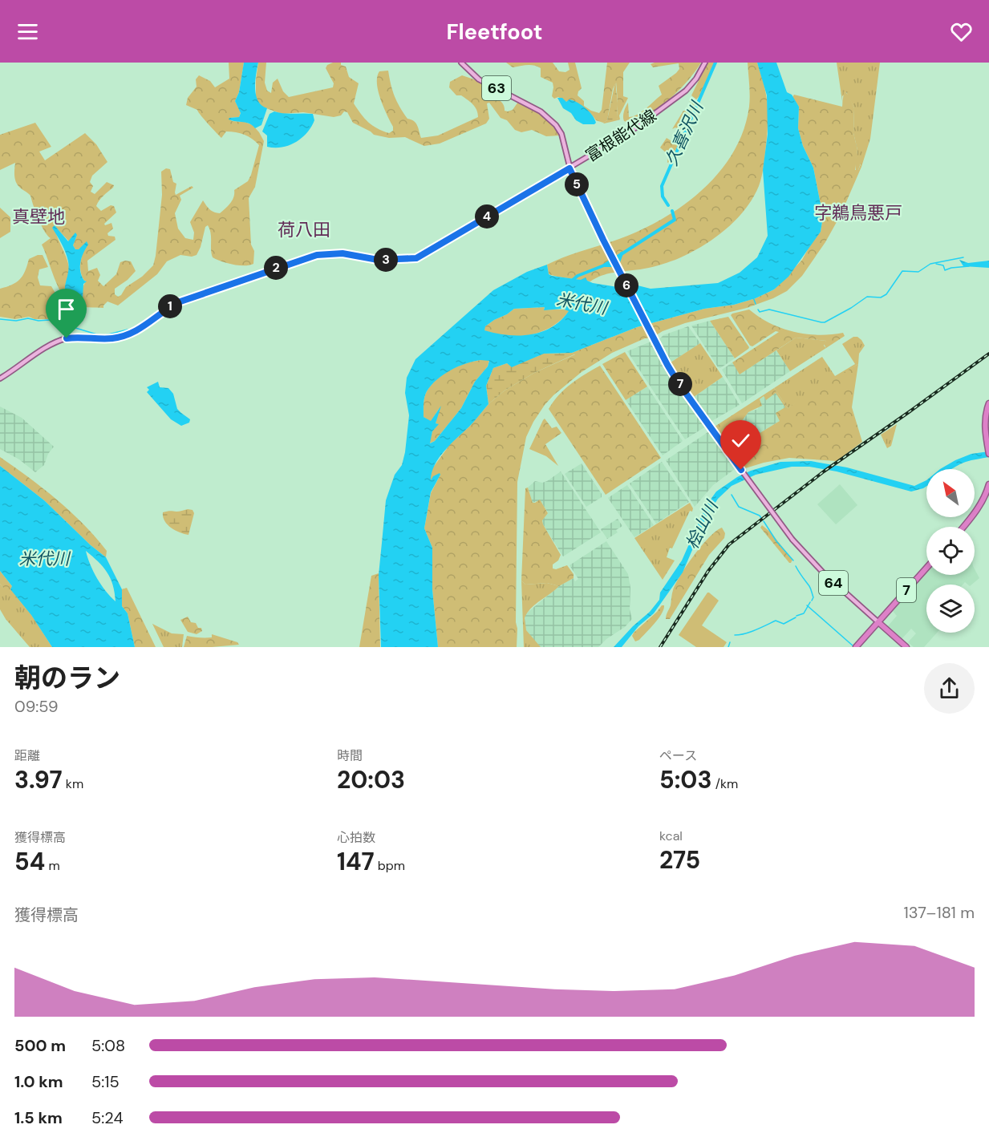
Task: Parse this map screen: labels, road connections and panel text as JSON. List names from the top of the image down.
{
  "streets": {
    "highway": ["7"],
    "main road": ["63", "富根能代線", "64"]
  },
  "crossings": [
    ["63", "富根能代線"],
    ["63", "64"],
    ["富根能代線", "64"],
    ["64", "7"]
  ],
  "districts": ["字鵜鳥悪戸", "真壁地", "荷八田"],
  "water": ["久喜沢川", "米代川", "桧山川"],
  "north": "top left",
  "page": {
    "header": "Fleetfoot",
    "pins": [
      "5",
      "4",
      "3",
      "2",
      "6",
      "1",
      "7"
    ],
    "heading": ["朝のラン", "09:59"],
    "stats": [
      ["距離", "3.97 km"],
      ["時間", "20:03"],
      ["ペース", "5:03 /km"],
      ["獲得標高", "54 m"],
      ["心拍数", "147 bpm"],
      ["kcal", "275"]
    ],
    "chart": ["獲得標高", "137–181 m"],
    "list": [
      {
        "name": "500 m",
        "note": "5:08"
      },
      {
        "name": "1.0 km",
        "note": "5:15"
      },
      {
        "name": "1.5 km",
        "note": "5:24"
      }
    ]
  }
}
